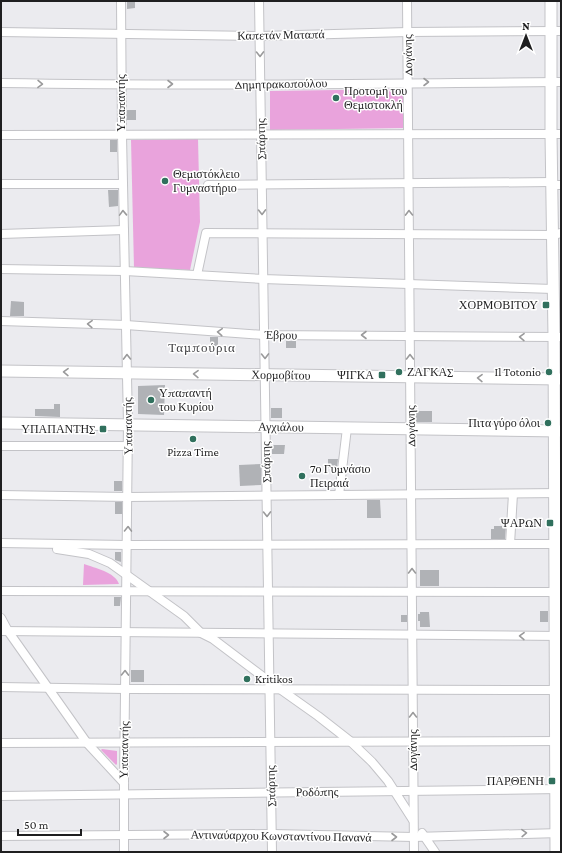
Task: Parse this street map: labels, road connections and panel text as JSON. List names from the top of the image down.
{
  "streets": {
    "main road": ["Χορμοβίτου", "Αγχιάλου"],
    "street": [
      "Καπετάν Ματαπά",
      "Δογάνης",
      "Δημητρακοπούλου",
      "Υπαπαντής",
      "Σπάρτης",
      "Έβρου",
      "Ροδόπης",
      "Αντιναύαρχου Κωνσταντίνου Πανανά"
    ]
  },
  "crossings": [
    ["Καπετάν Ματαπά", "Δογάνης"],
    ["Καπετάν Ματαπά", "Υπαπαντής"],
    ["Καπετάν Ματαπά", "Σπάρτης"],
    ["Δογάνης", "Δημητρακοπούλου"],
    ["Δογάνης", "Έβρου"],
    ["Δογάνης", "Χορμοβίτου"],
    ["Δογάνης", "Αγχιάλου"],
    ["Δογάνης", "Ροδόπης"],
    ["Δογάνης", "Αντιναύαρχου Κωνσταντίνου Πανανά"],
    ["Δημητρακοπούλου", "Υπαπαντής"],
    ["Δημητρακοπούλου", "Σπάρτης"],
    ["Υπαπαντής", "Έβρου"],
    ["Υπαπαντής", "Χορμοβίτου"],
    ["Υπαπαντής", "Αγχιάλου"],
    ["Υπαπαντής", "Ροδόπης"],
    ["Υπαπαντής", "Αντιναύαρχου Κωνσταντίνου Πανανά"],
    ["Σπάρτης", "Έβρου"],
    ["Σπάρτης", "Χορμοβίτου"],
    ["Σπάρτης", "Αγχιάλου"],
    ["Σπάρτης", "Ροδόπης"],
    ["Σπάρτης", "Αντιναύαρχου Κωνσταντίνου Πανανά"]
  ],
  "one_way": ["Χορμοβίτου", "Αντιναύαρχου Κωνσταντίνου Πανανά"],
  "districts": ["Ταμπούρια"],
  "places": {
    "other": [
      "Προτομή του Θεμιστοκλή",
      "Θεμιστόκλειο Γυμναστήριο",
      "ΖΑΓΚΑΣ",
      "Il Totonio",
      "Υπαπαντή του Κυρίου",
      "Πιτα γύρο όλοι",
      "Pizza Time",
      "7ο Γυμνάσιο Πειραιά",
      "Kritikos"
    ],
    "transit": [
      "ΧΟΡΜΟΒΙΤΟΥ",
      "ΨΙΓΚΑ",
      "ΥΠΑΠΑΝΤΗΣ",
      "ΨΑΡΩΝ",
      "ΠΑΡΘΕΝΗ"
    ]
  },
  "scale_bar": "50 m",
  "north": "top"
}
